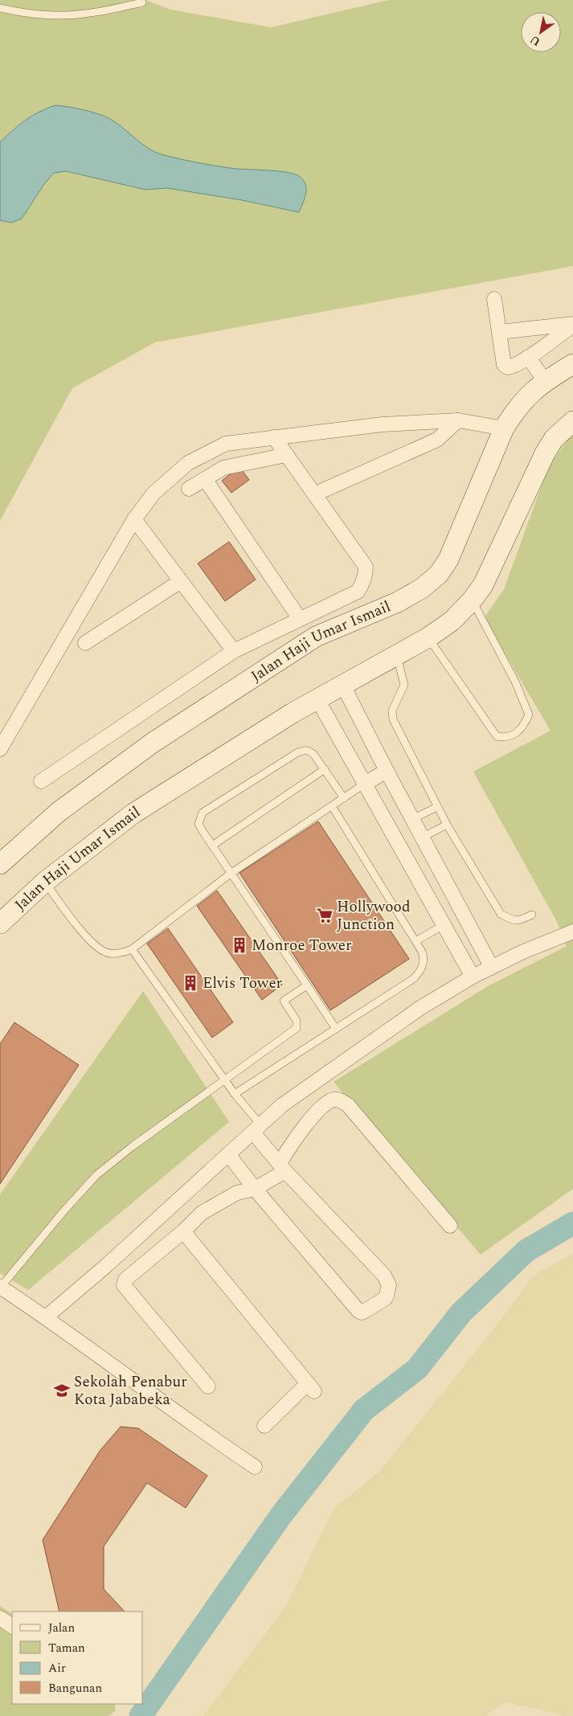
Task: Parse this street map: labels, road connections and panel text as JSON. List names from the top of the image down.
{
  "streets": {
    "main road": ["Jalan Haji Umar Ismail"]
  },
  "places": {
    "supermarket": ["Hollywood Junction"],
    "building": ["Monroe Tower", "Elvis Tower"],
    "school or university": ["Sekolah Penabur Kota Jababeka"]
  },
  "legend": [
    "Jalan",
    "Taman",
    "Air",
    "Bangunan"
  ],
  "north": "bottom left"
}
